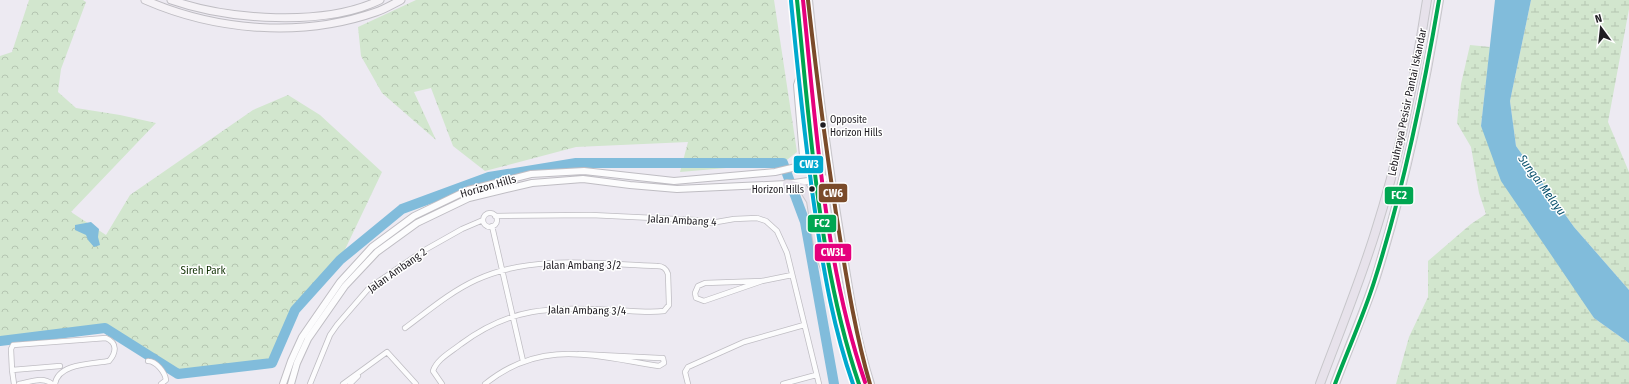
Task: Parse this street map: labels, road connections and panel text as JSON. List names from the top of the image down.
{
  "streets": {
    "highway": ["Lebuhraya Pesisir Pantai Iskandar"],
    "street": [
      "Horizon Hills",
      "Jalan Ambang 4",
      "Jalan Ambang 3/2",
      "Jalan Ambang 2",
      "Jalan Ambang 3/4"
    ]
  },
  "crossings": [
    ["Jalan Ambang 4", "Jalan Ambang 2"],
    ["Jalan Ambang 3/2", "Jalan Ambang 3/4"]
  ],
  "water": ["Sungai Melayu"],
  "parks": ["Sireh Park"],
  "places": ["Opposite Horizon Hills", "Horizon Hills"],
  "lines": [
    "transit line FC2",
    "transit line CW3L",
    "transit line CW6",
    "transit line CW3"
  ],
  "north": "top"
}
